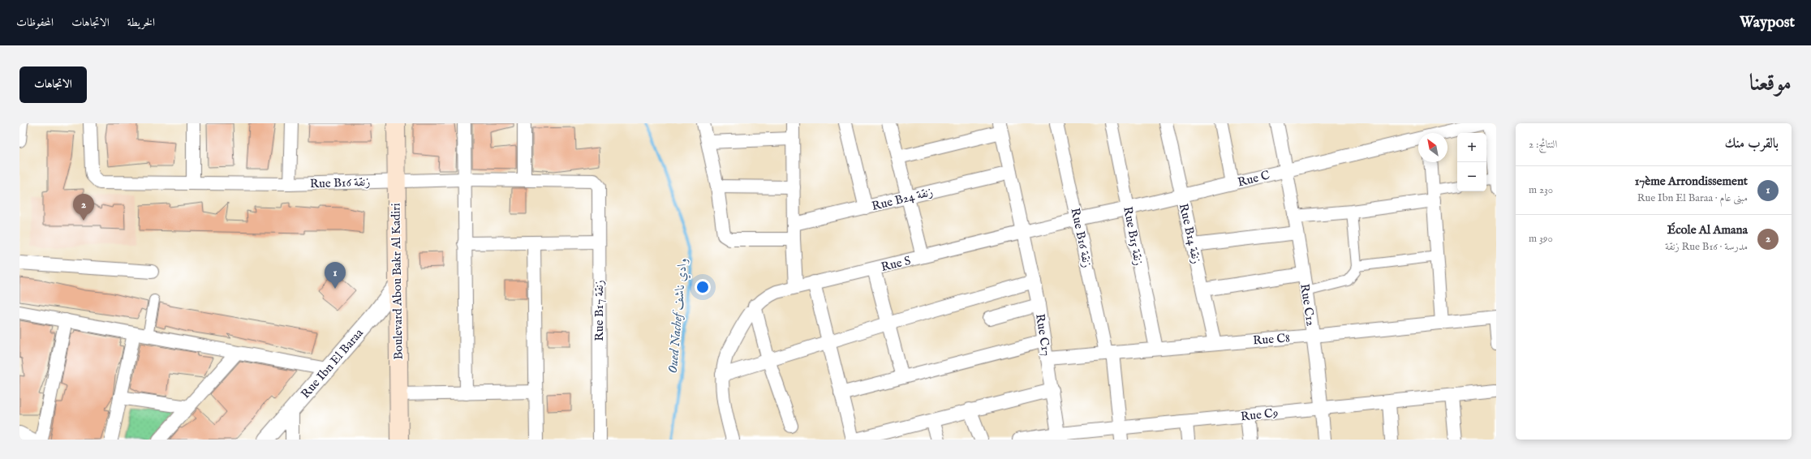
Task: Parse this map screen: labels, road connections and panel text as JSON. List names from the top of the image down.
{
  "streets": {
    "main road": ["Boulevard Abou Bakr Al Kadiri"],
    "street": [
      "Rue C",
      "Rue B16 زنقة",
      "Rue B24 زنقة",
      "Rue B14 زنقة",
      "Rue B15 زنقة",
      "Rue S",
      "Rue C12",
      "Rue B17 زنقة",
      "Rue C17",
      "Rue C8",
      "Rue Ibn El Baraa",
      "Rue C9"
    ]
  },
  "crossings": [
    ["Rue C", "Rue B16 زنقة"],
    ["Rue C", "Rue B14 زنقة"],
    ["Rue C", "Rue B15 زنقة"],
    ["Rue C", "Rue S"],
    ["Rue C", "Rue C12"],
    ["Rue C", "Rue C17"],
    ["Rue B16 زنقة", "Boulevard Abou Bakr Al Kadiri"],
    ["Rue B16 زنقة", "Rue B17 زنقة"],
    ["Rue B16 زنقة", "Rue C8"],
    ["Rue B16 زنقة", "Rue C9"],
    ["Rue B14 زنقة", "Rue C8"],
    ["Rue B15 زنقة", "Rue C8"],
    ["Rue S", "Rue C17"],
    ["Boulevard Abou Bakr Al Kadiri", "Rue Ibn El Baraa"],
    ["Rue C12", "Rue C8"],
    ["Rue C12", "Rue C9"],
    ["Rue C17", "Rue C8"],
    ["Rue C17", "Rue C9"]
  ],
  "water": ["Oued Nachef وادي ناشف"],
  "north": "top left",
  "page": {
    "header": "Waypost",
    "nav": ["الخريطة", "الاتجاهات", "المحفوظات"],
    "title": "موقعنا",
    "buttons": "الاتجاهات",
    "heading": ["بالقرب منك", "النتائج: 2"],
    "map_buttons": ["+", "−"],
    "list": [
      {
        "mark": "1",
        "name": "17ème Arrondissement",
        "note": "مبنى عام · Rue Ibn El Baraa",
        "value": "230 m"
      },
      {
        "mark": "2",
        "name": "École Al Amana",
        "note": "مدرسة · Rue B16 زنقة",
        "value": "390 m"
      }
    ],
    "pins": ["2", "1"]
  }
}
